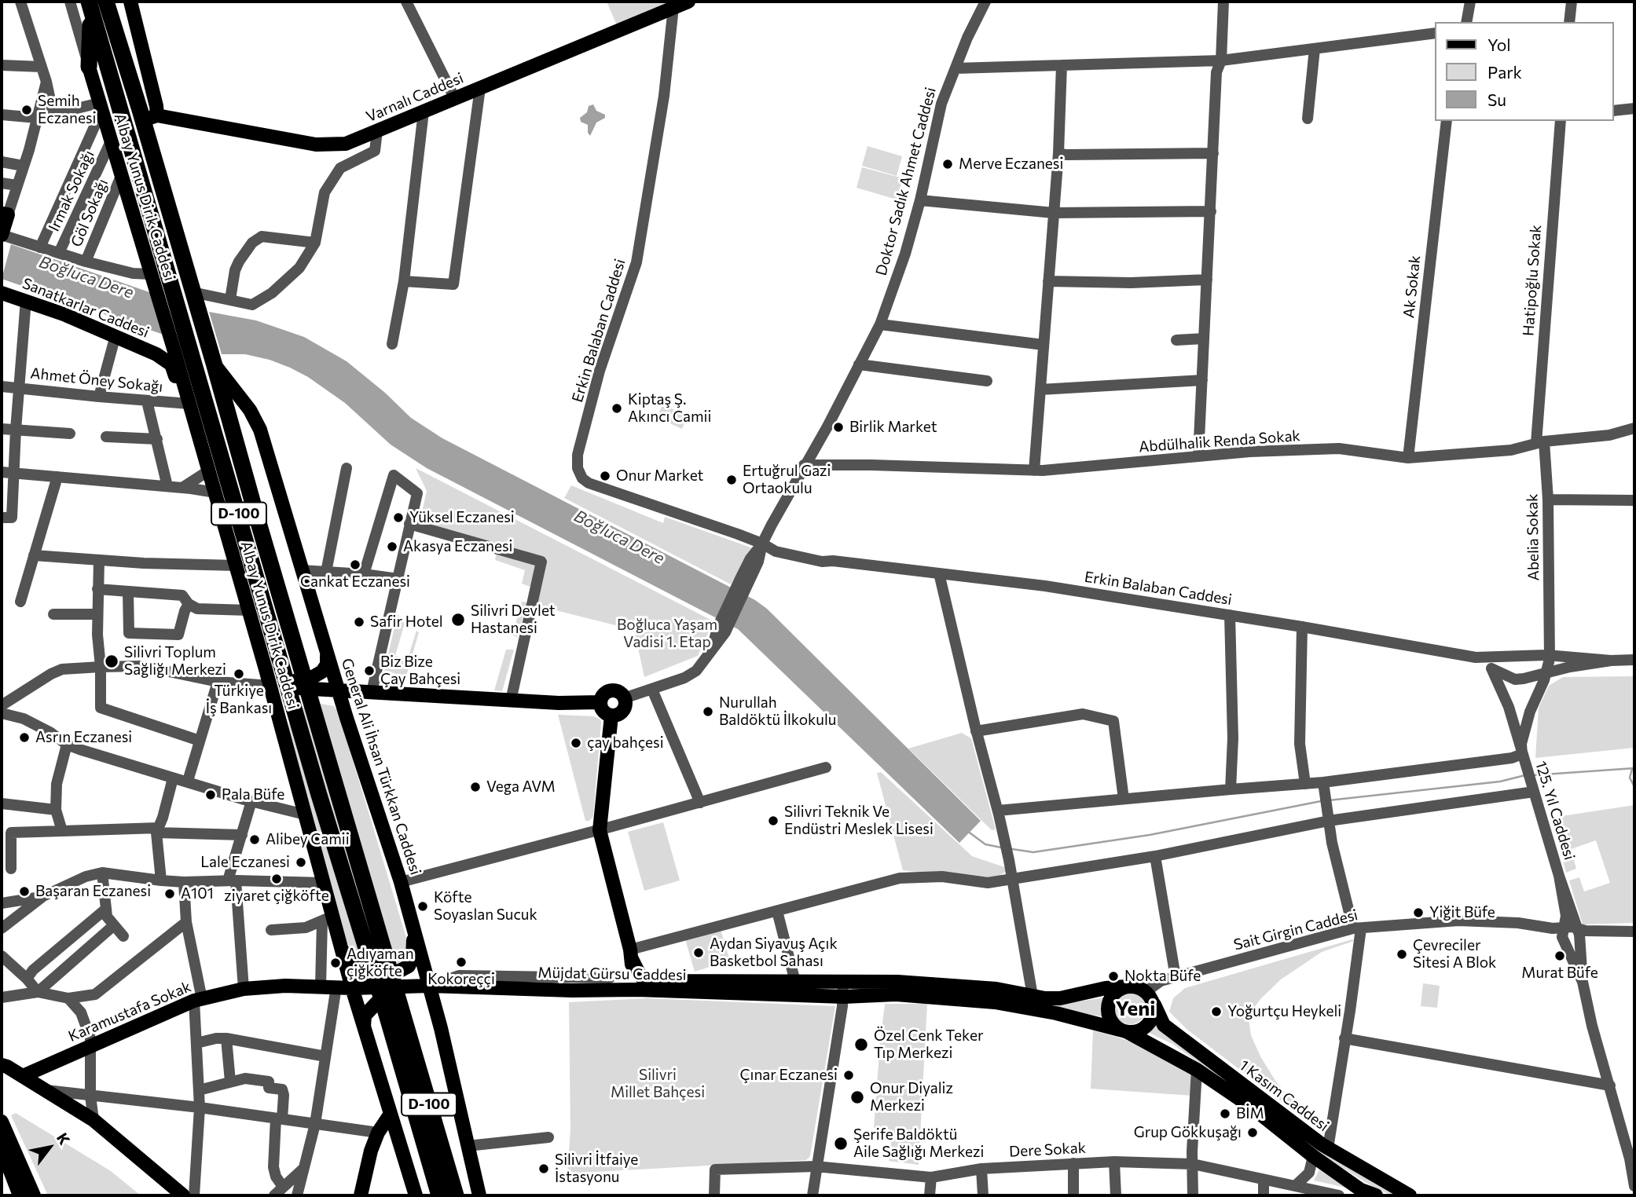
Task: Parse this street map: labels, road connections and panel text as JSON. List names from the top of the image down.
{
  "streets": {
    "highway": ["D-100"],
    "main road": [
      "Varnalı Caddesi",
      "Albay Yunus Dirik Caddesi",
      "Sanatkarlar Caddesi",
      "General Ali İhsan Türkkan Caddesi",
      "Müjdat Gürsu Caddesi",
      "Karamustafa Sokak",
      "1 Kasım Caddesi"
    ],
    "street": [
      "Doktor Sadık Ahmet Caddesi",
      "Irmak Sokağı",
      "Göl Sokağı",
      "Hatipoğlu Sokak",
      "Ak Sokak",
      "Erkin Balaban Caddesi",
      "Ahmet Öney Sokağı",
      "Abdülhalik Renda Sokak",
      "Abelia Sokak",
      "125. Yıl Caddesi",
      "Sait Girgin Caddesi",
      "Dere Sokak"
    ]
  },
  "crossings": [
    ["Varnalı Caddesi", "Erkin Balaban Caddesi"],
    ["Varnalı Caddesi", "D-100"],
    ["Doktor Sadık Ahmet Caddesi", "Erkin Balaban Caddesi"],
    ["Doktor Sadık Ahmet Caddesi", "Abdülhalik Renda Sokak"],
    ["Irmak Sokağı", "Albay Yunus Dirik Caddesi"],
    ["Albay Yunus Dirik Caddesi", "Göl Sokağı"],
    ["Albay Yunus Dirik Caddesi", "Ahmet Öney Sokağı"],
    ["Albay Yunus Dirik Caddesi", "D-100"],
    ["Albay Yunus Dirik Caddesi", "Müjdat Gürsu Caddesi"],
    ["Albay Yunus Dirik Caddesi", "Karamustafa Sokak"],
    ["Hatipoğlu Sokak", "Abdülhalik Renda Sokak"],
    ["Hatipoğlu Sokak", "Abelia Sokak"],
    ["Ak Sokak", "Abdülhalik Renda Sokak"],
    ["Erkin Balaban Caddesi", "Abelia Sokak"],
    ["Abdülhalik Renda Sokak", "Abelia Sokak"],
    ["D-100", "General Ali İhsan Türkkan Caddesi"],
    ["Abelia Sokak", "125. Yıl Caddesi"],
    ["General Ali İhsan Türkkan Caddesi", "Müjdat Gürsu Caddesi"],
    ["125. Yıl Caddesi", "Sait Girgin Caddesi"],
    ["Sait Girgin Caddesi", "Müjdat Gürsu Caddesi"],
    ["Sait Girgin Caddesi", "1 Kasım Caddesi"],
    ["Müjdat Gürsu Caddesi", "Karamustafa Sokak"],
    ["Müjdat Gürsu Caddesi", "1 Kasım Caddesi"]
  ],
  "districts": ["Yeni"],
  "water": ["Boğluca Dere"],
  "parks": ["Boğluca Yaşam Vadisi 1. Etap", "Silivri Millet Bahçesi"],
  "places": [
    "Semih Eczanesi",
    "Merve Eczanesi",
    "Kiptaş Ş. Akıncı Camii",
    "Birlik Market",
    "Onur Market",
    "Ertuğrul Gazi Ortaokulu",
    "Yüksel Eczanesi",
    "Akasya Eczanesi",
    "Cankat Eczanesi",
    "Silivri Devlet Hastanesi",
    "Safir Hotel",
    "Silivri Toplum Sağlığı Merkezi",
    "Biz Bize Çay Bahçesi",
    "Türkiye İş Bankası",
    "Nurullah Baldöktü İlkokulu",
    "Asrın Eczanesi",
    "çay bahçesi",
    "Vega AVM",
    "Pala Büfe",
    "Silivri Teknik Ve Endüstri Meslek Lisesi",
    "Alibey Camii",
    "Lale Eczanesi",
    "ziyaret çiğköfte",
    "Başaran Eczanesi",
    "A101",
    "Köfte Soyaslan Sucuk",
    "Yiğit Büfe",
    "Aydan Siyavuş Açık Basketbol Sahası",
    "Çevreciler Sitesi A Blok",
    "Murat Büfe",
    "Kokoreççi",
    "Adıyaman çiğköfte",
    "Nokta Büfe",
    "Yoğurtçu Heykeli",
    "Özel Cenk Teker Tıp Merkezi",
    "Çınar Eczanesi",
    "Onur Diyaliz Merkezi",
    "BİM",
    "Grup Gökkuşağı",
    "Şerife Baldöktü Aile Sağlığı Merkezi",
    "Silivri İtfaiye İstasyonu"
  ],
  "legend": ["Yol", "Park", "Su"],
  "north": "top right"
}
